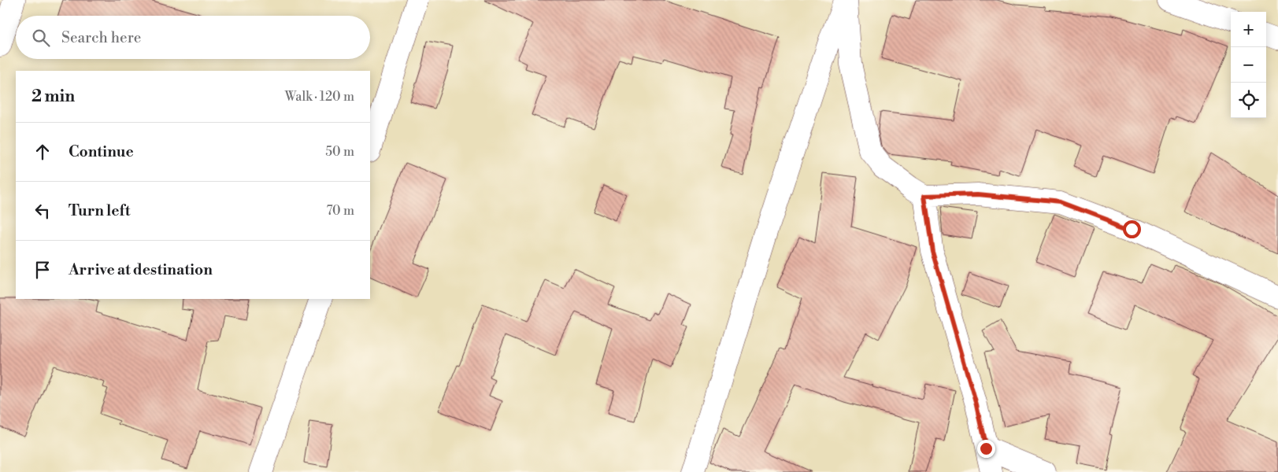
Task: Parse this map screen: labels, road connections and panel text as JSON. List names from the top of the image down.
{
  "page": {
    "map_buttons": ["+", "−"],
    "search": "Search here",
    "heading": ["2 min", "Walk · 120 m"],
    "list": [
      ["Continue", "50 m"],
      ["Turn left", "70 m"],
      "Arrive at destination"
    ]
  }
}
